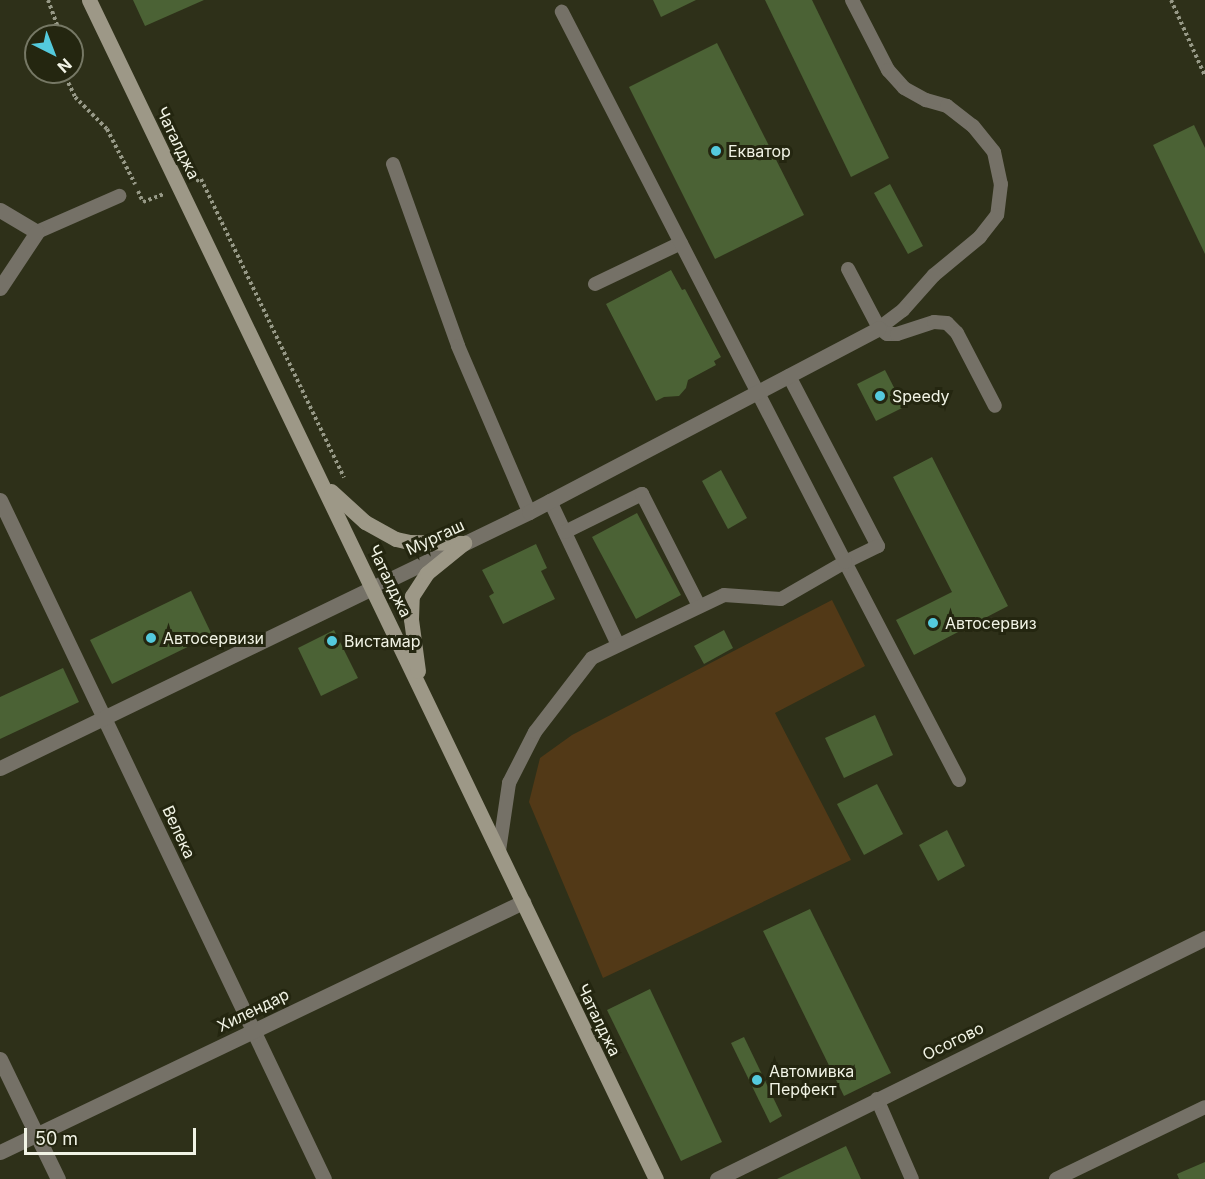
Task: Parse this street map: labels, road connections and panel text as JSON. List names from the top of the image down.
{
  "streets": {
    "main road": ["Чаталджа"],
    "street": [
      "Мургаш",
      "Велека",
      "Хилендар",
      "Осогово"
    ]
  },
  "crossings": [
    ["Чаталджа", "Мургаш"],
    ["Чаталджа", "Хилендар"],
    ["Мургаш", "Велека"],
    ["Велека", "Хилендар"]
  ],
  "places": [
    "Екватор",
    "Speedy",
    "Автосервиз",
    "Автосервизи",
    "Вистамар",
    "Автомивка Перфект"
  ],
  "scale_bar": "50 m",
  "north": "bottom right"
}
